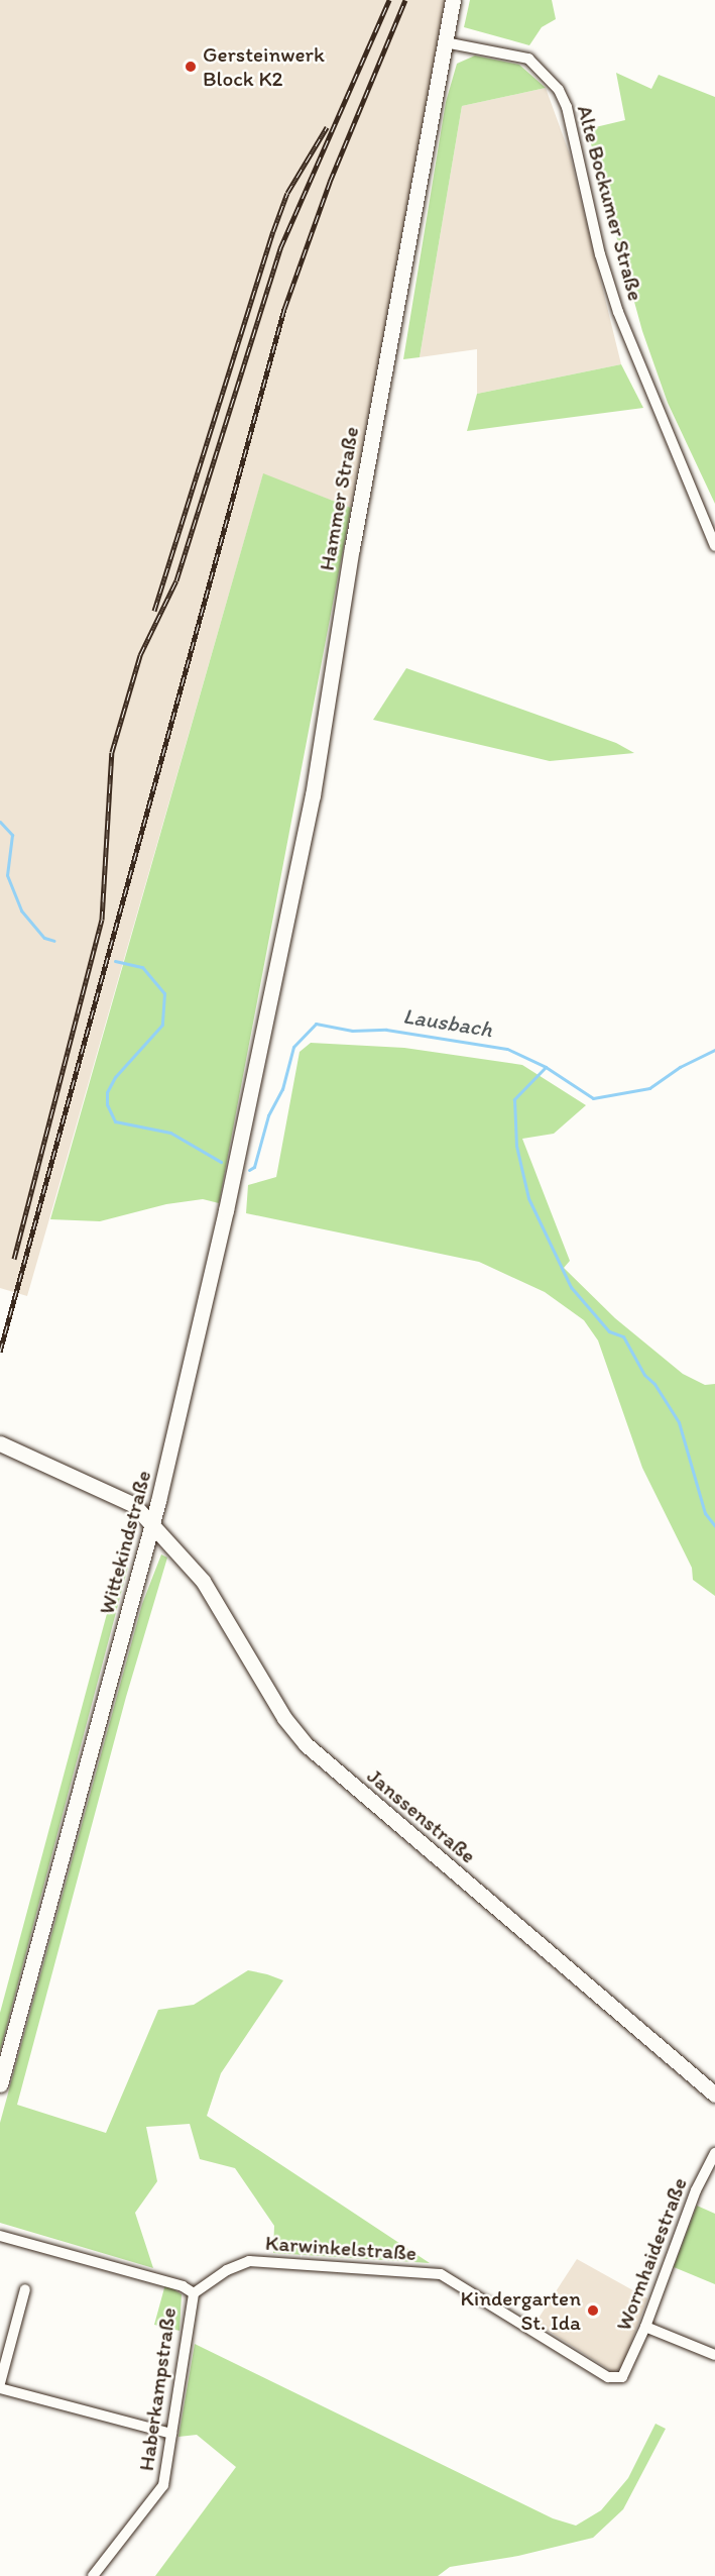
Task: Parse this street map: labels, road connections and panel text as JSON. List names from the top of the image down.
{
  "streets": {
    "main road": ["Hammer Straße", "Wittekindstraße", "Janssenstraße"],
    "street": [
      "Alte Bockumer Straße",
      "Karwinkelstraße",
      "Wormhaidestraße",
      "Haberkampstraße"
    ]
  },
  "crossings": [
    ["Alte Bockumer Straße", "Hammer Straße"],
    ["Hammer Straße", "Wittekindstraße"],
    ["Wittekindstraße", "Janssenstraße"],
    ["Karwinkelstraße", "Wormhaidestraße"],
    ["Karwinkelstraße", "Haberkampstraße"]
  ],
  "water": ["Lausbach"],
  "places": ["Gersteinwerk Block K2", "Kindergarten St. Ida"]
}
